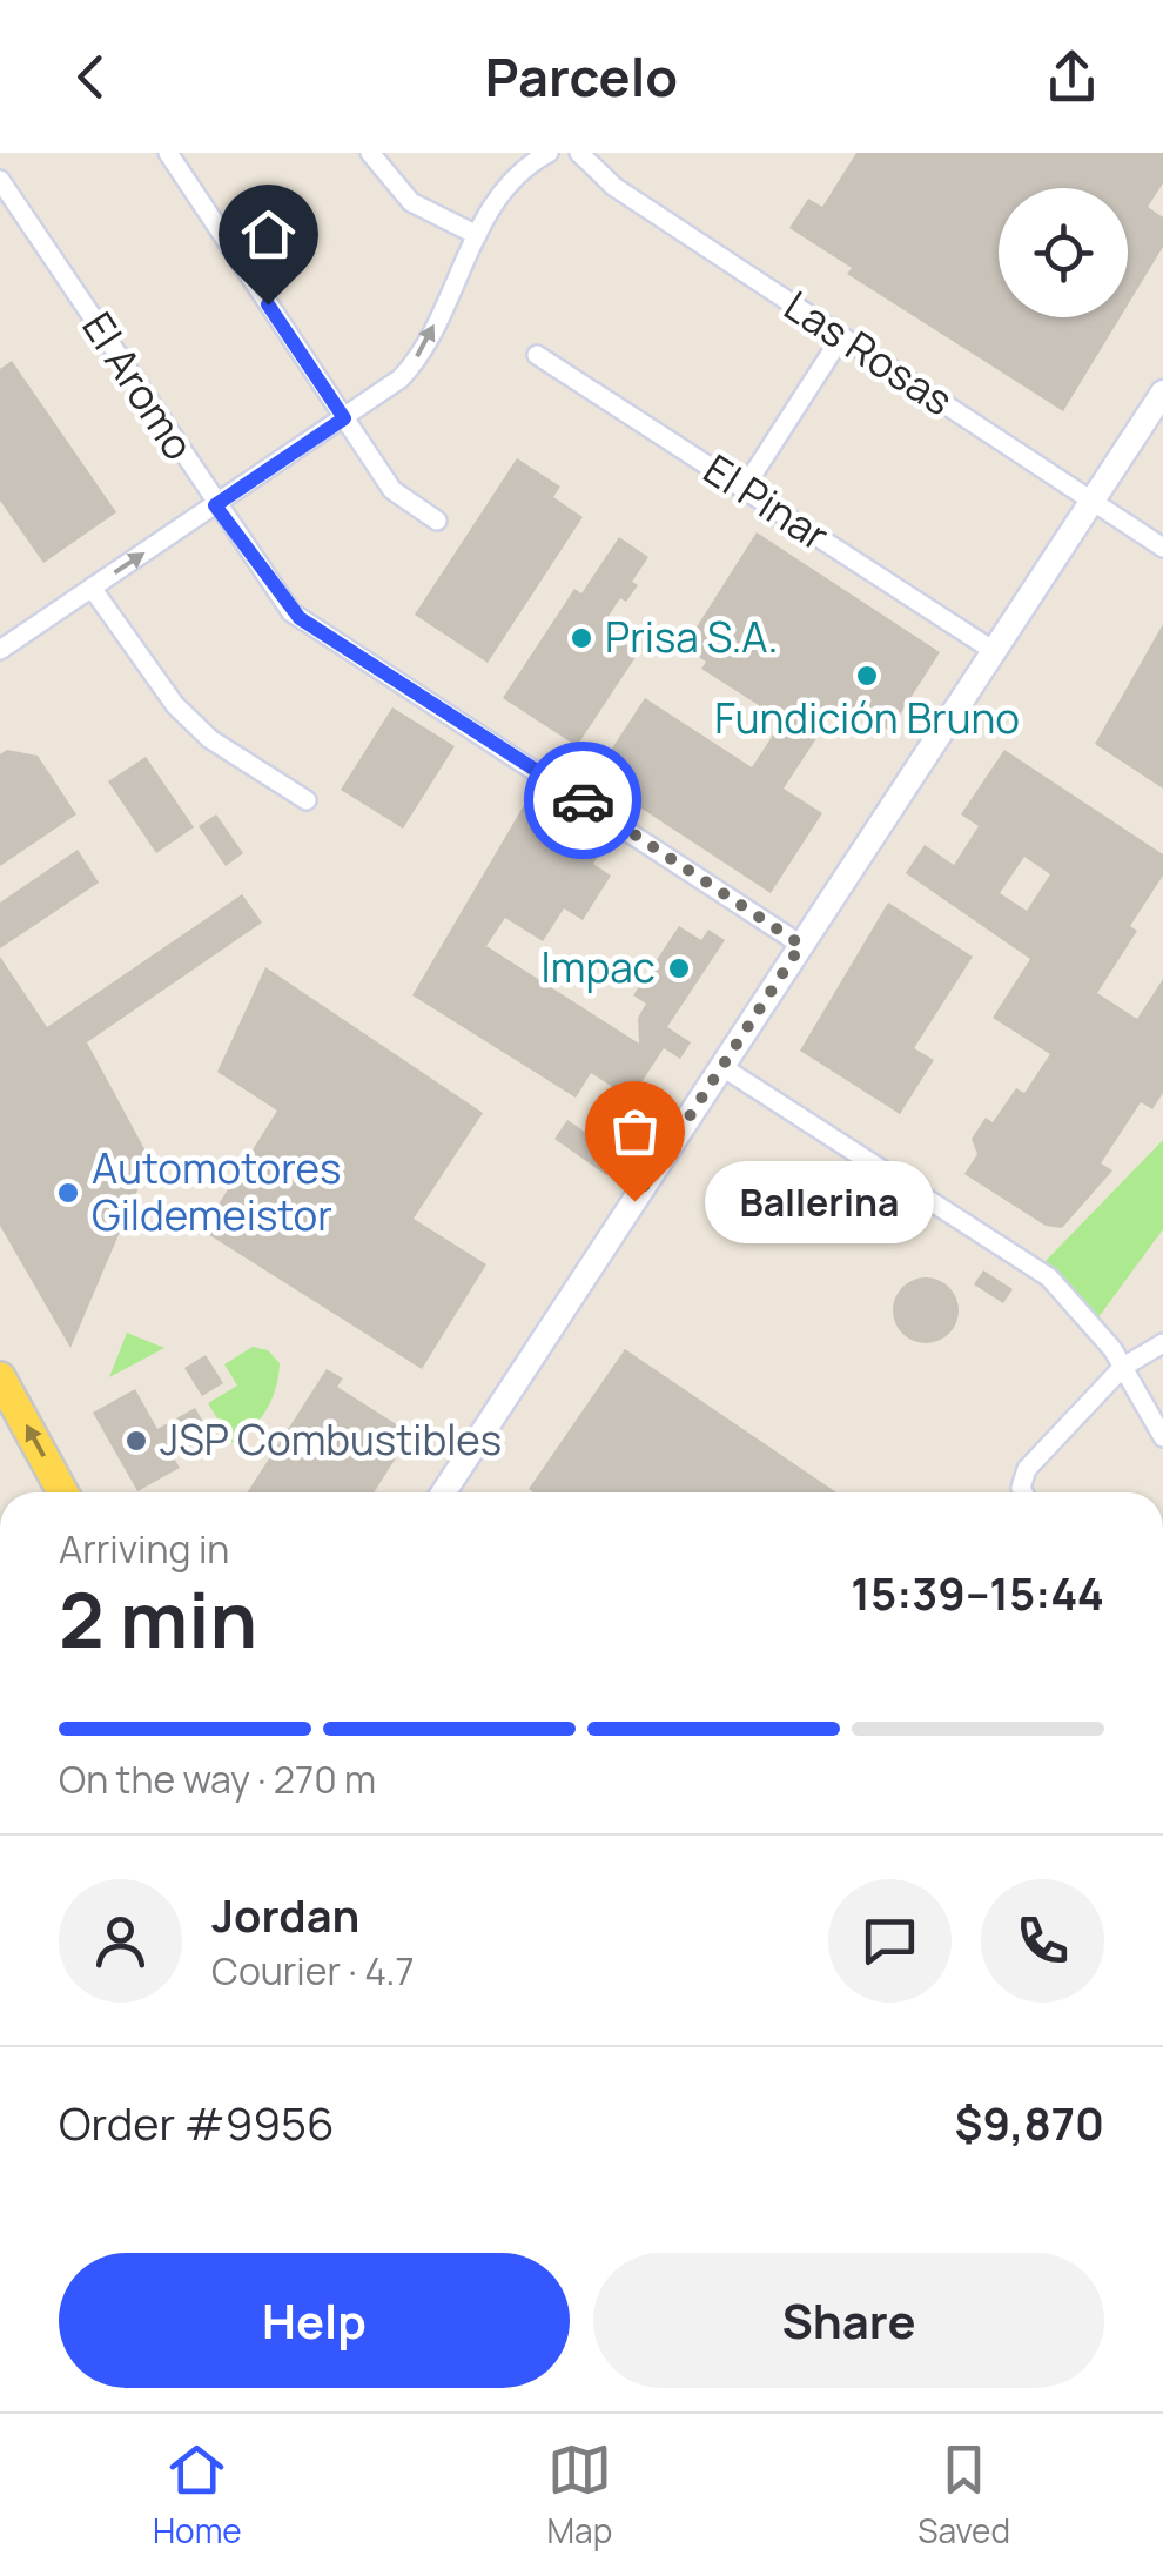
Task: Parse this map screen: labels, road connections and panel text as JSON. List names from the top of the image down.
{
  "streets": {
    "street": ["Las Rosas", "El Aromo", "El Pinar"]
  },
  "places": [
    "Prisa S.A.",
    "Fundición Bruno",
    "Impac",
    "Automotores Gildemeistor",
    "Ballerina",
    "JSP Combustibles"
  ],
  "page": {
    "header": "Parcelo",
    "bubble": "Ballerina",
    "heading": ["2 min", "Arriving in", "15:39–15:44"],
    "panel": [
      "Jordan",
      "Courier · 4.7",
      "Order #9956",
      "$9,870"
    ],
    "bar": "On the way · 270 m",
    "buttons": ["Help", "Share"],
    "tabs": ["Home", "Map", "Saved"]
  }
}
